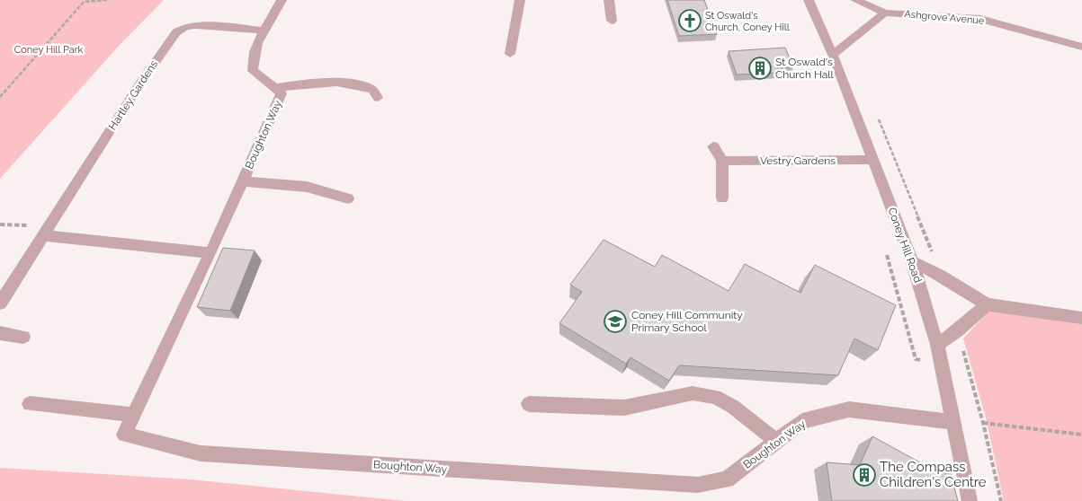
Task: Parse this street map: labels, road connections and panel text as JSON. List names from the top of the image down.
{
  "streets": {
    "street": [
      "Ashgrove Avenue",
      "Hartley Gardens",
      "Boughton Way",
      "Vestry Gardens",
      "Coney Hill Road"
    ]
  },
  "crossings": [
    ["Hartley Gardens", "Boughton Way"],
    ["Boughton Way", "Coney Hill Road"],
    ["Vestry Gardens", "Coney Hill Road"]
  ],
  "parks": ["Coney Hill Park"],
  "places": {
    "church": ["St Oswald's Church, Coney Hill"],
    "building": ["St Oswald's Church Hall", "The Compass Children's Centre"],
    "school or university": ["Coney Hill Community Primary School"]
  }
}
